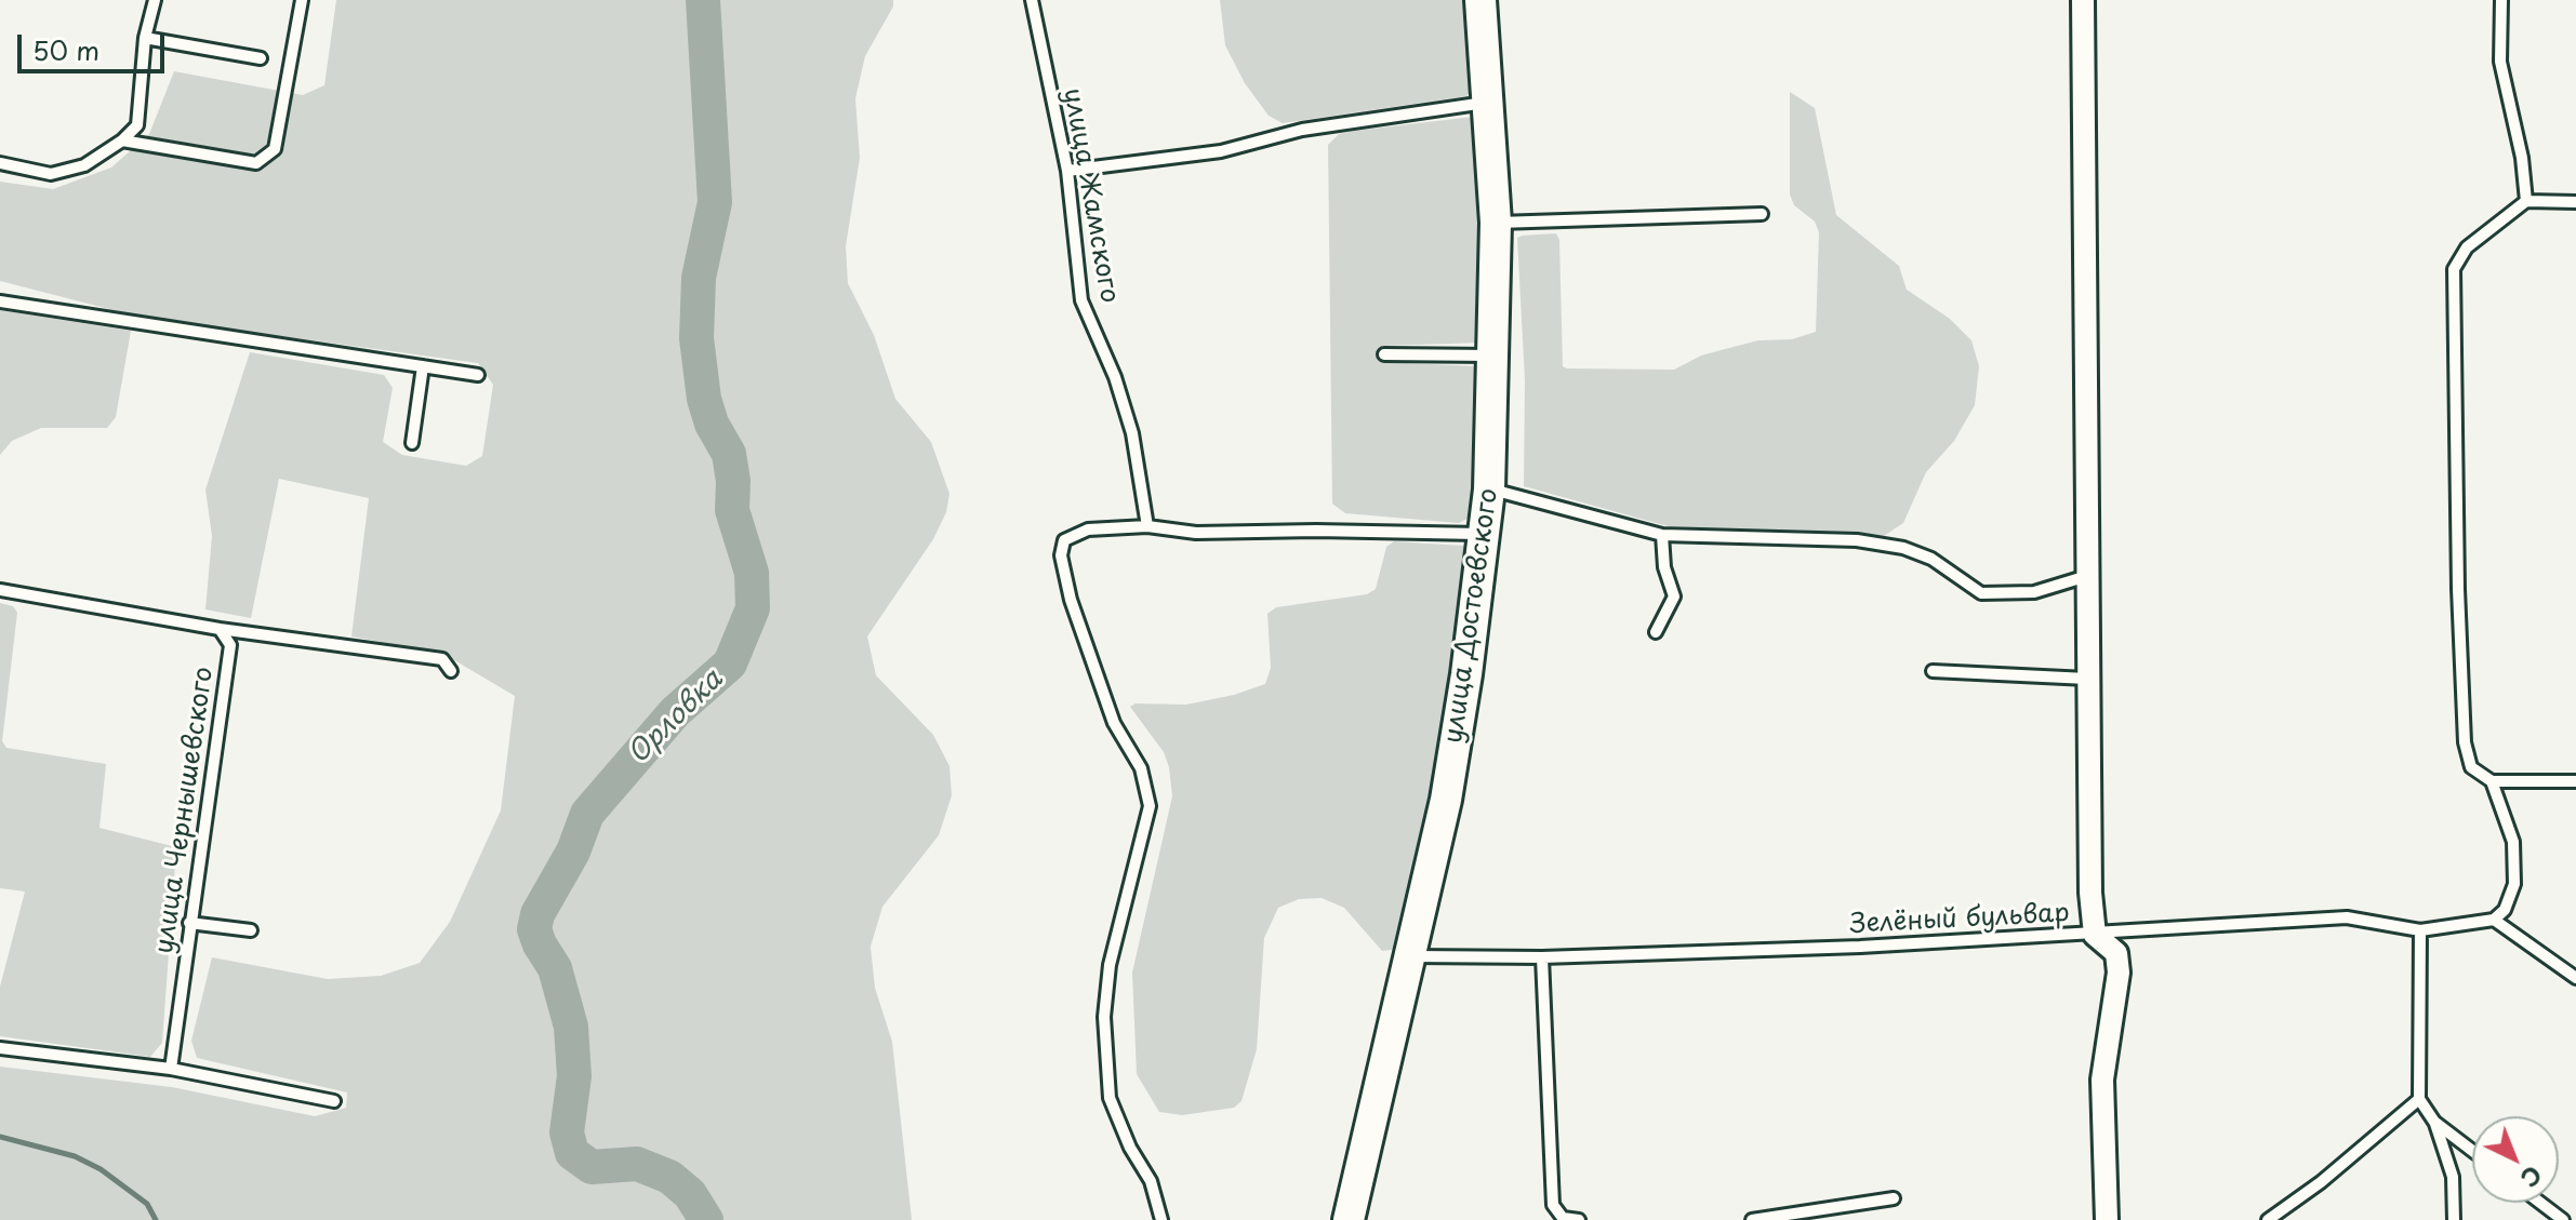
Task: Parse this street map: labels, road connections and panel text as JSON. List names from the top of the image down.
{
  "streets": {
    "main road": ["улица Достоевского"],
    "lane": ["улица Жамского", "улица Чернышевского", "Зелёный бульвар"]
  },
  "crossings": [
    ["улица Достоевского", "Зелёный бульвар"]
  ],
  "water": ["Орловка"],
  "scale_bar": "50 m",
  "north": "bottom right"
}
